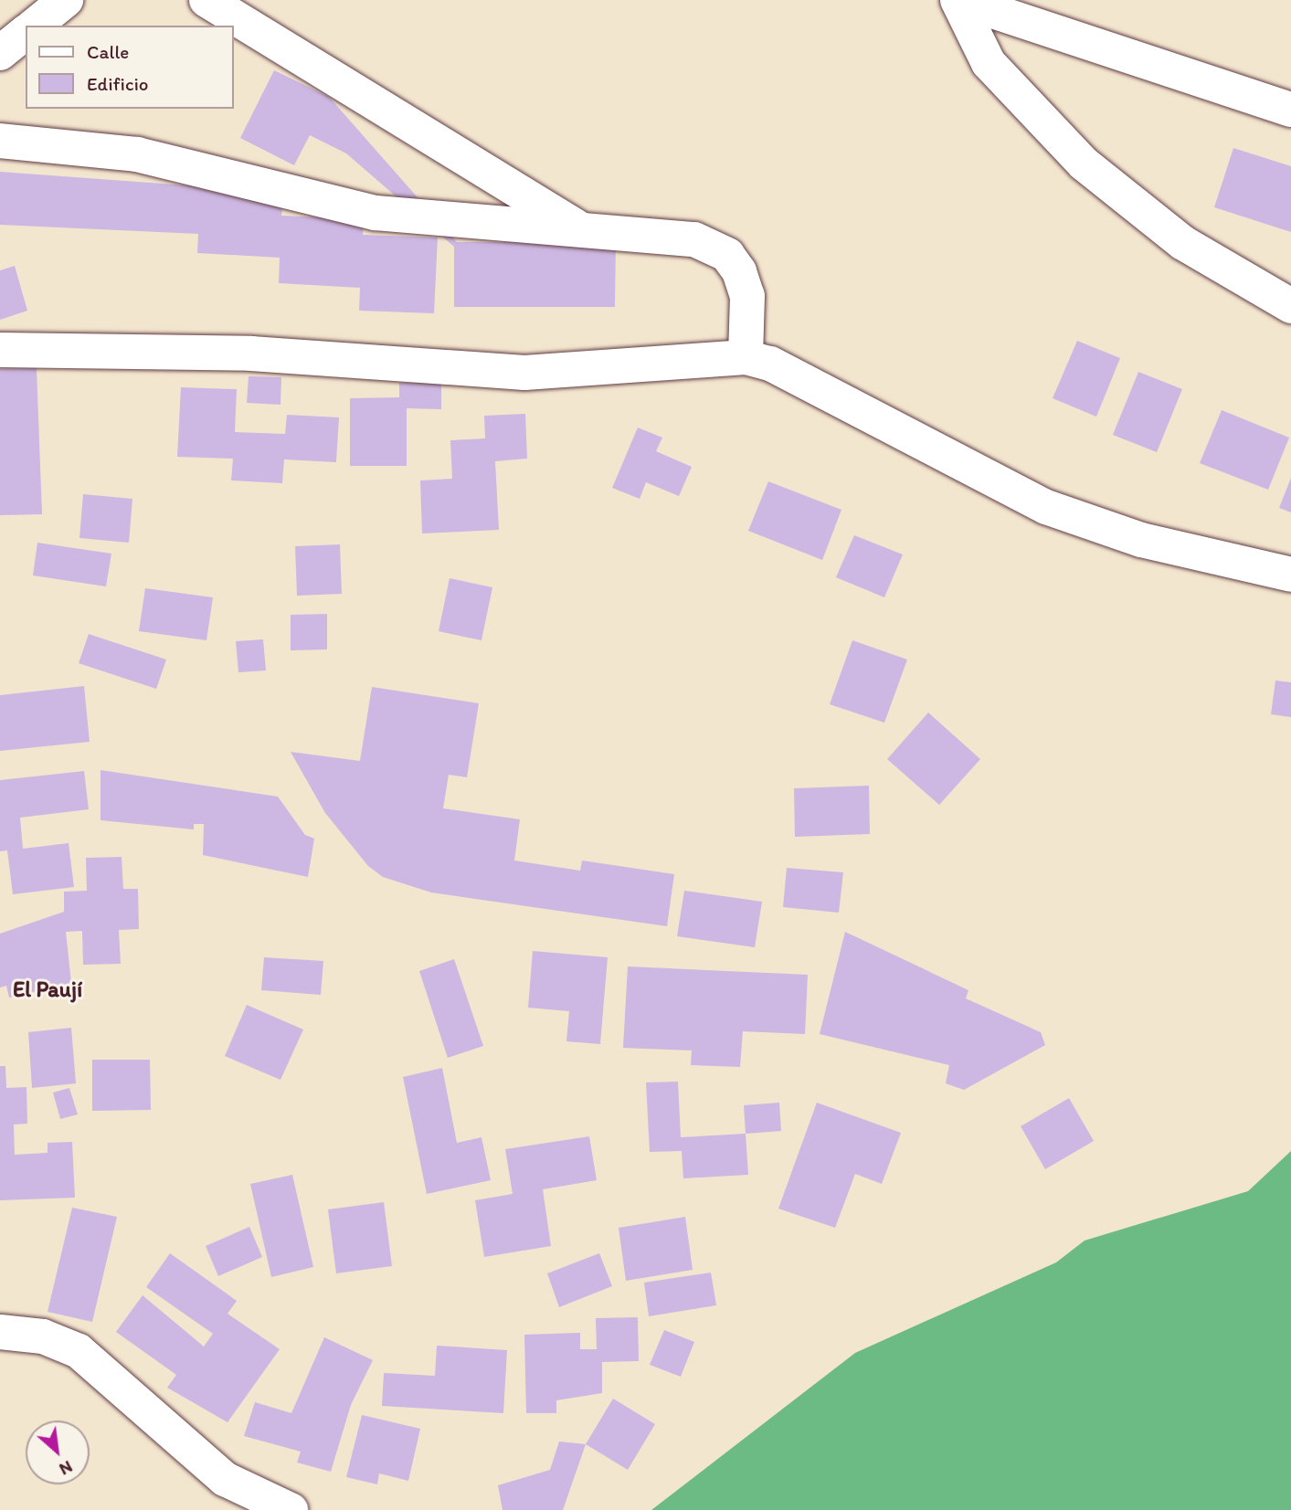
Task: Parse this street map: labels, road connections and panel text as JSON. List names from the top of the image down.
{
  "districts": ["El Paují"],
  "legend": ["Calle", "Edificio"],
  "north": "bottom right"
}
